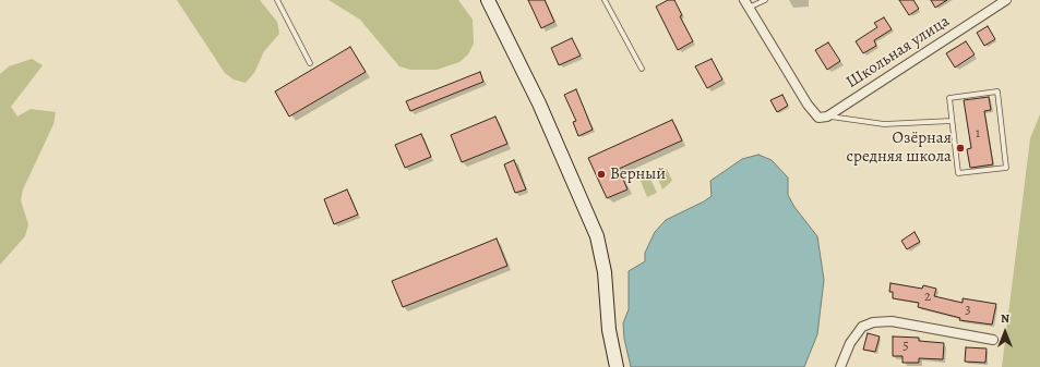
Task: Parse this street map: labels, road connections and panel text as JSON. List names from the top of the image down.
{
  "streets": {
    "street": ["Школьная улица"]
  },
  "places": ["Озёрная средняя школа", "Верный"],
  "house_numbers": [
    "1",
    "2",
    "3",
    "5"
  ],
  "north": "top"
}
